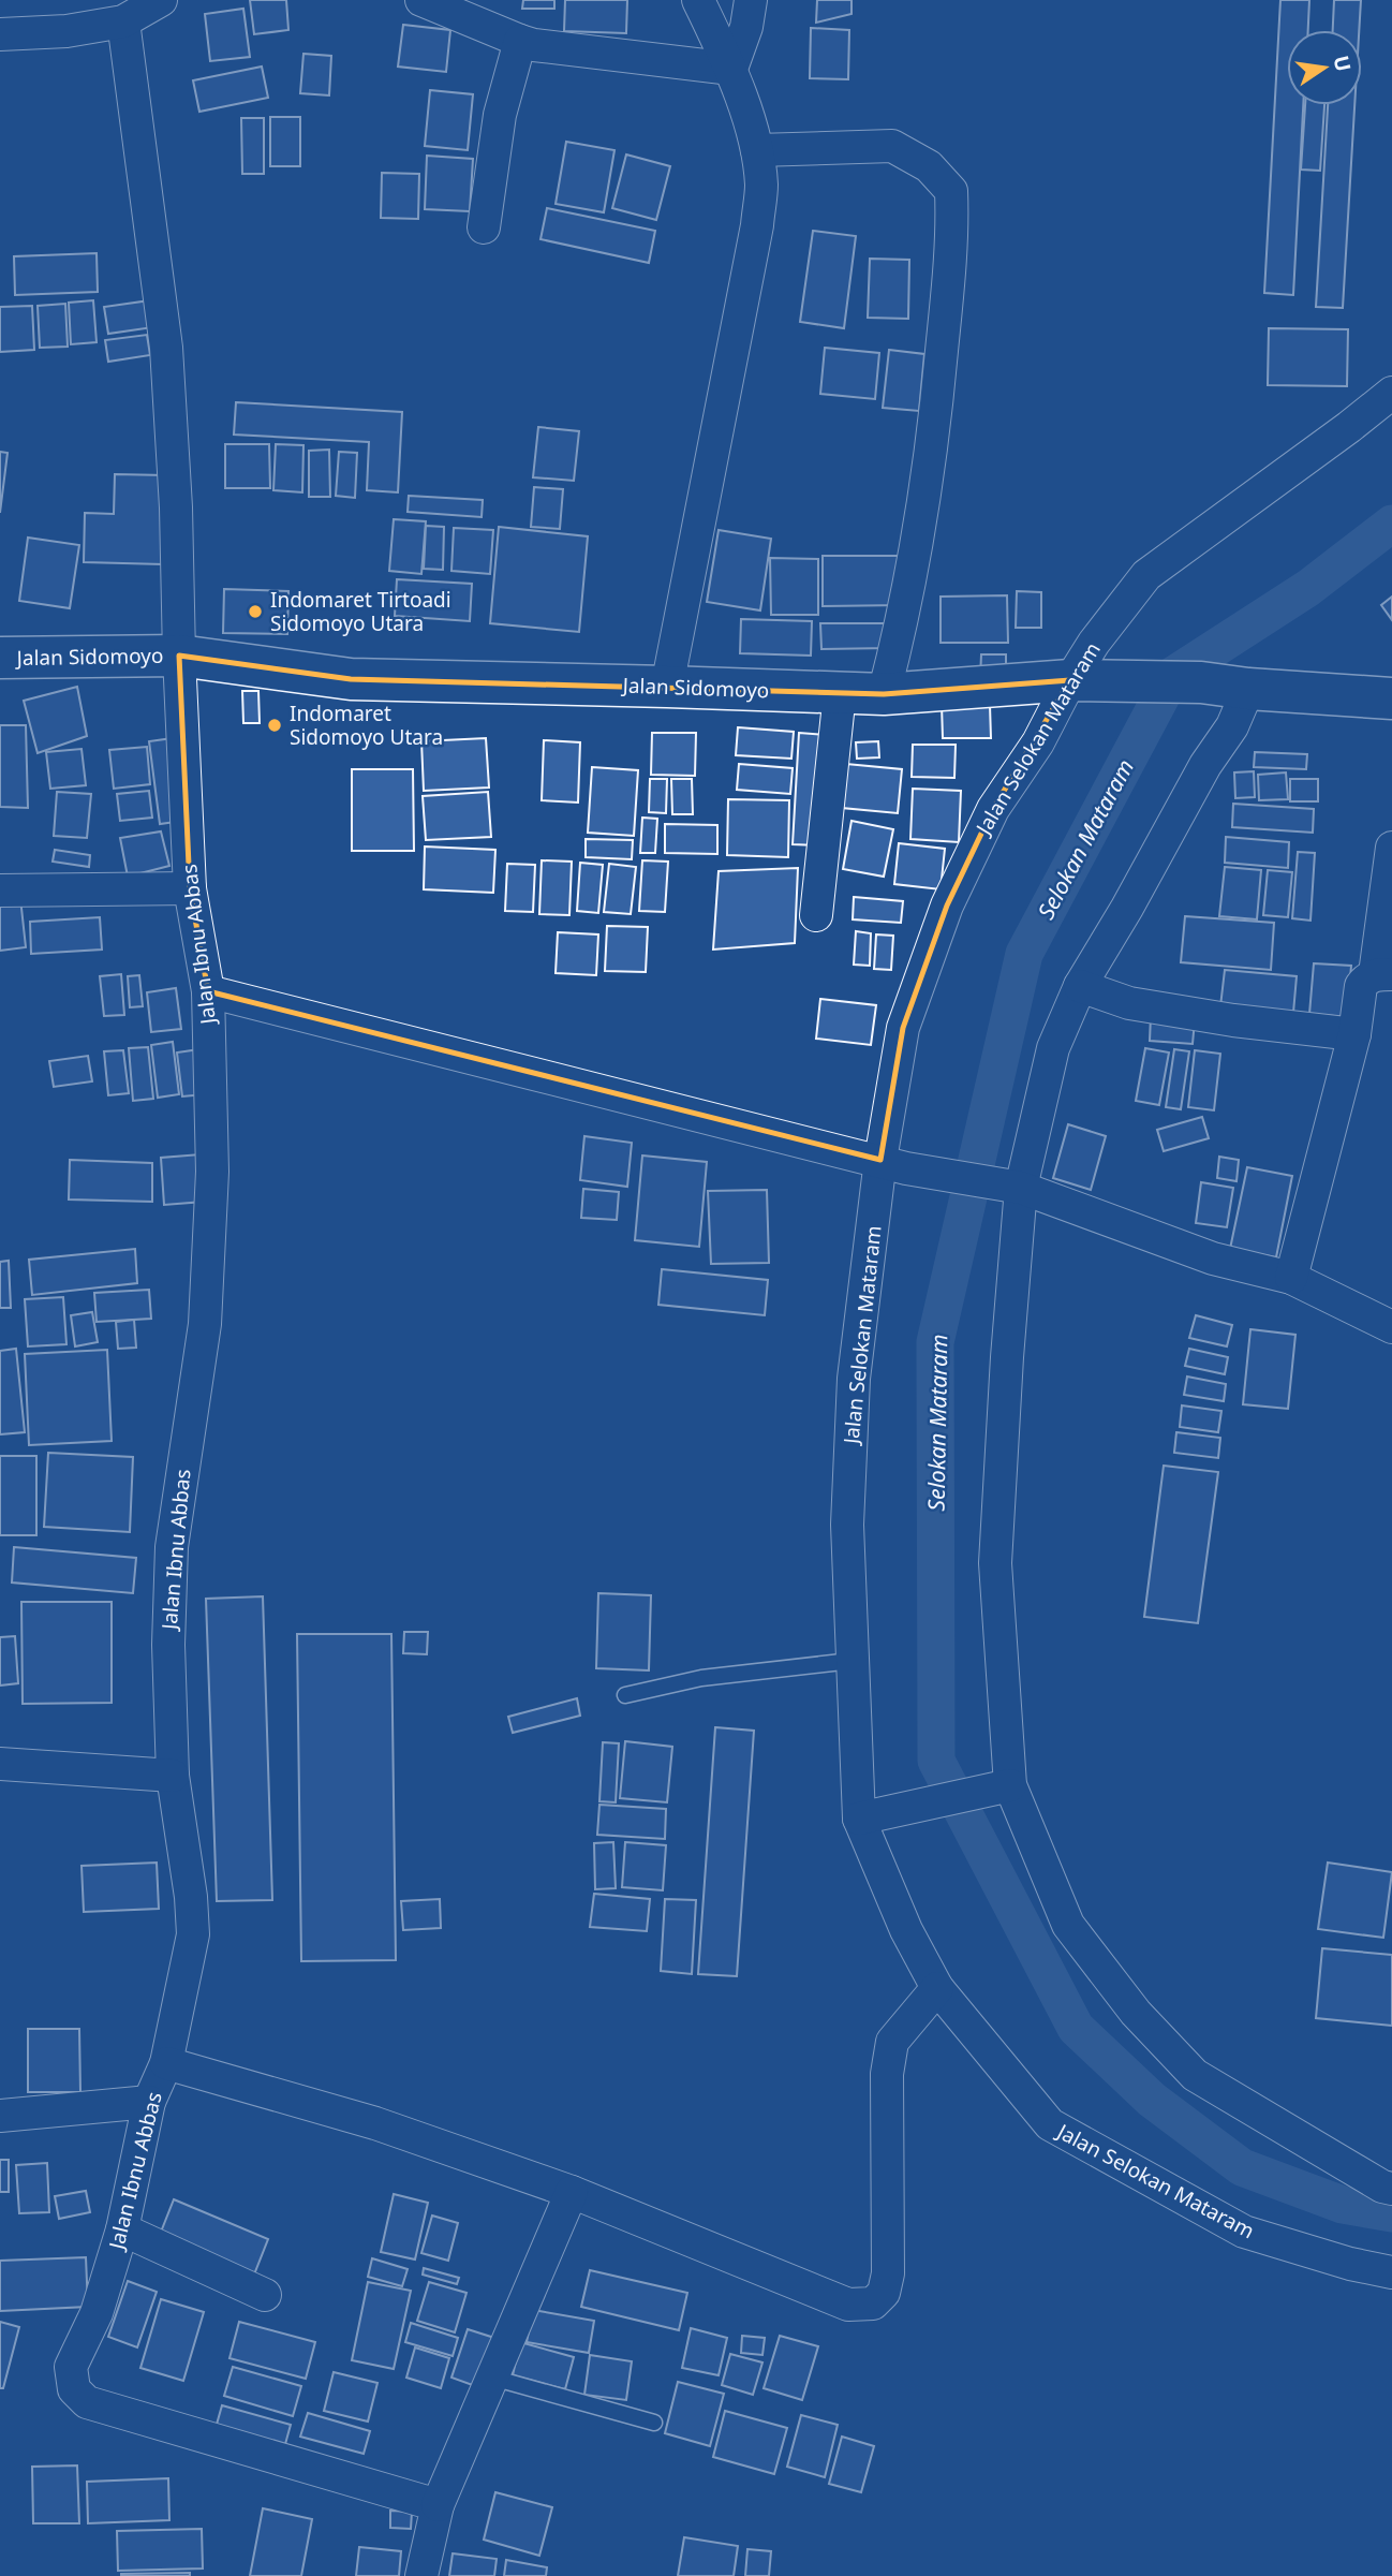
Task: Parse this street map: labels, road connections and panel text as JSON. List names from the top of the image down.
{
  "streets": {
    "main road": ["Jalan Sidomoyo"],
    "street": ["Jalan Selokan Mataram", "Jalan Ibnu Abbas"]
  },
  "crossings": [
    ["Jalan Sidomoyo", "Jalan Selokan Mataram"],
    ["Jalan Sidomoyo", "Jalan Ibnu Abbas"]
  ],
  "water": ["Selokan Mataram"],
  "places": ["Indomaret Tirtoadi Sidomoyo Utara", "Indomaret Sidomoyo Utara"],
  "north": "right"
}
